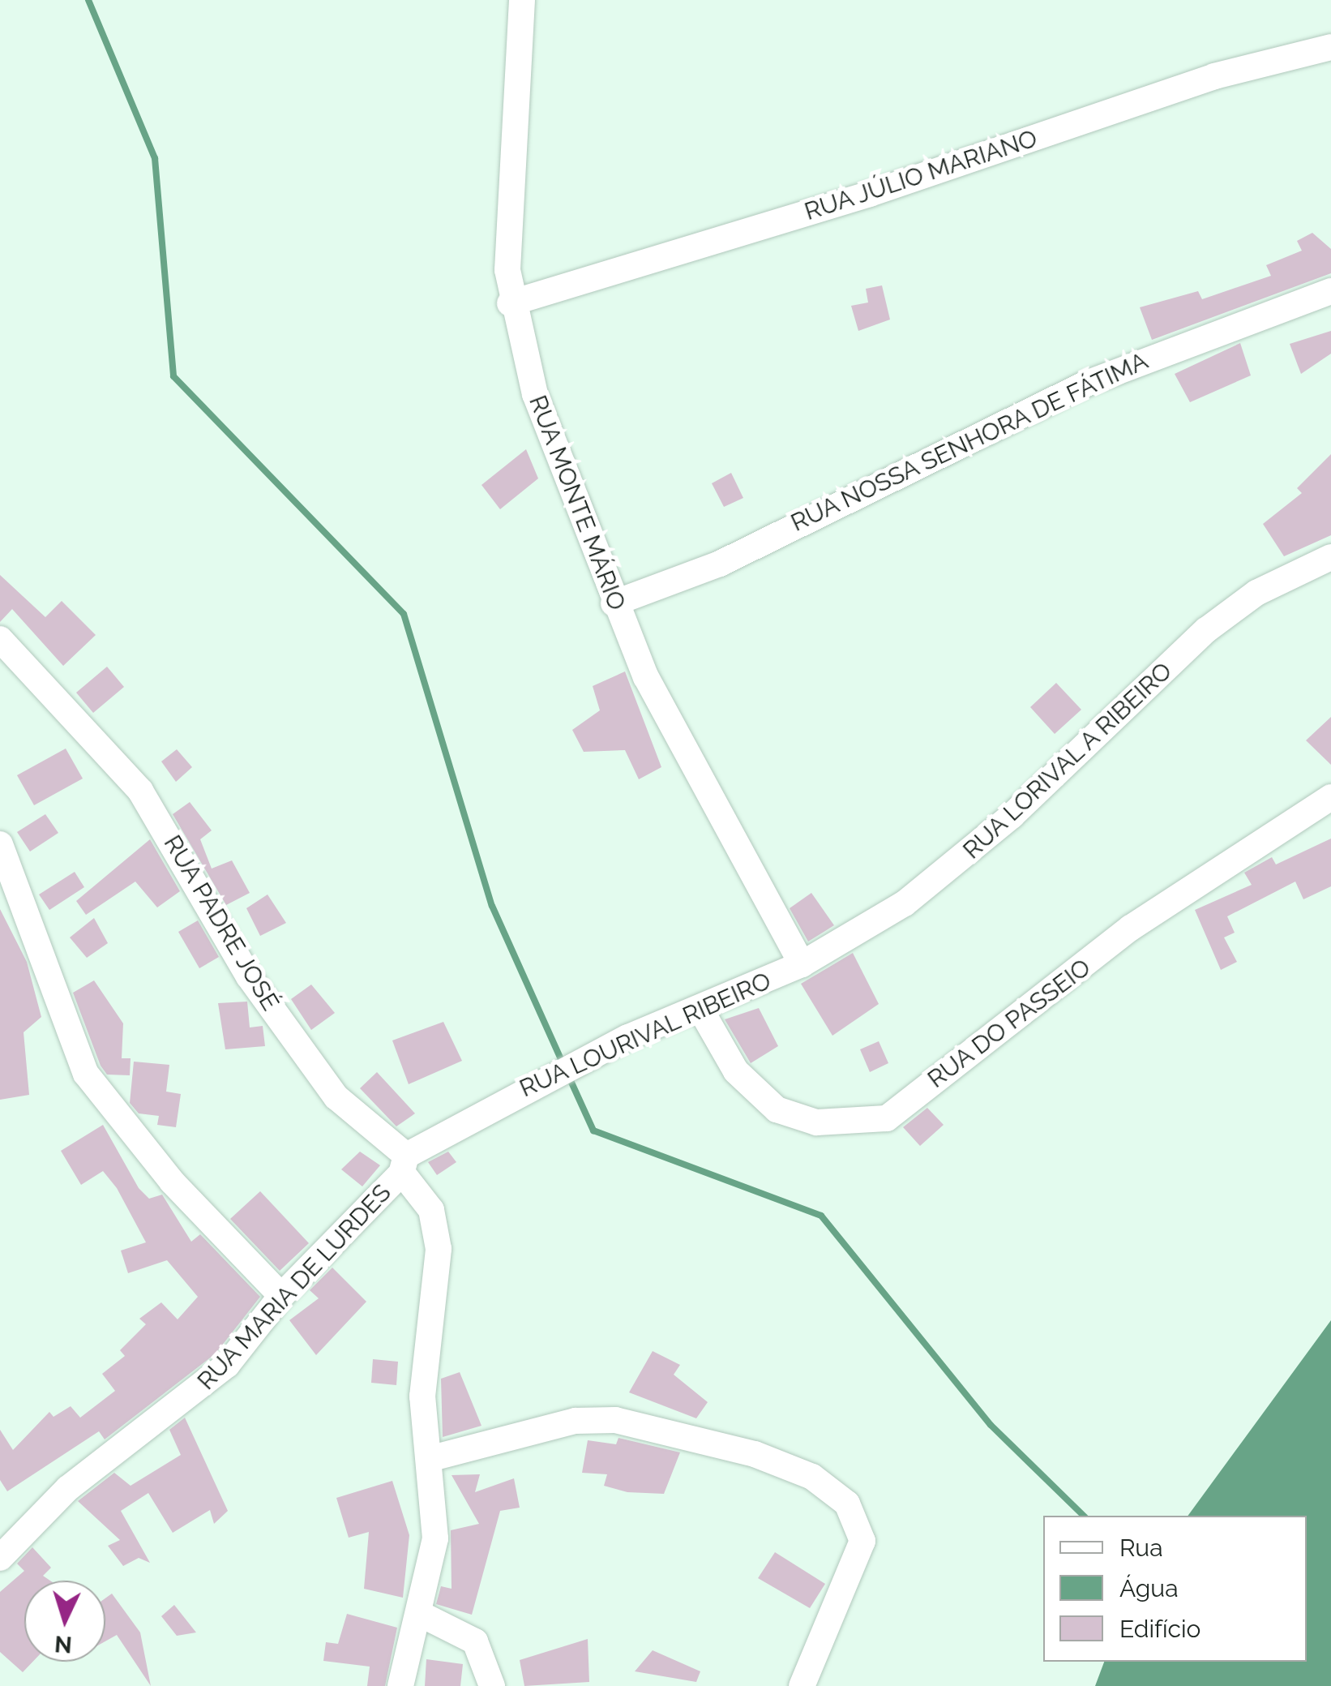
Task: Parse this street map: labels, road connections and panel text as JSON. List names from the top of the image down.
{
  "streets": {
    "street": [
      "RUA JÚLIO MARIANO",
      "RUA NOSSA SENHORA DE FÁTIMA",
      "RUA MONTE MÁRIO",
      "RUA LORIVAL A RIBEIRO",
      "RUA PADRE JOSÉ",
      "RUA DO PASSEIO",
      "RUA LOURIVAL RIBEIRO",
      "RUA MARIA DE LURDES"
    ]
  },
  "crossings": [
    ["RUA JÚLIO MARIANO", "RUA MONTE MÁRIO"],
    ["RUA NOSSA SENHORA DE FÁTIMA", "RUA MONTE MÁRIO"],
    ["RUA MONTE MÁRIO", "RUA LORIVAL A RIBEIRO"],
    ["RUA MONTE MÁRIO", "RUA LOURIVAL RIBEIRO"],
    ["RUA LORIVAL A RIBEIRO", "RUA LOURIVAL RIBEIRO"],
    ["RUA PADRE JOSÉ", "RUA LOURIVAL RIBEIRO"],
    ["RUA PADRE JOSÉ", "RUA MARIA DE LURDES"],
    ["RUA DO PASSEIO", "RUA LOURIVAL RIBEIRO"],
    ["RUA LOURIVAL RIBEIRO", "RUA MARIA DE LURDES"]
  ],
  "legend": ["Rua", "Água", "Edifício"],
  "north": "bottom"
}
